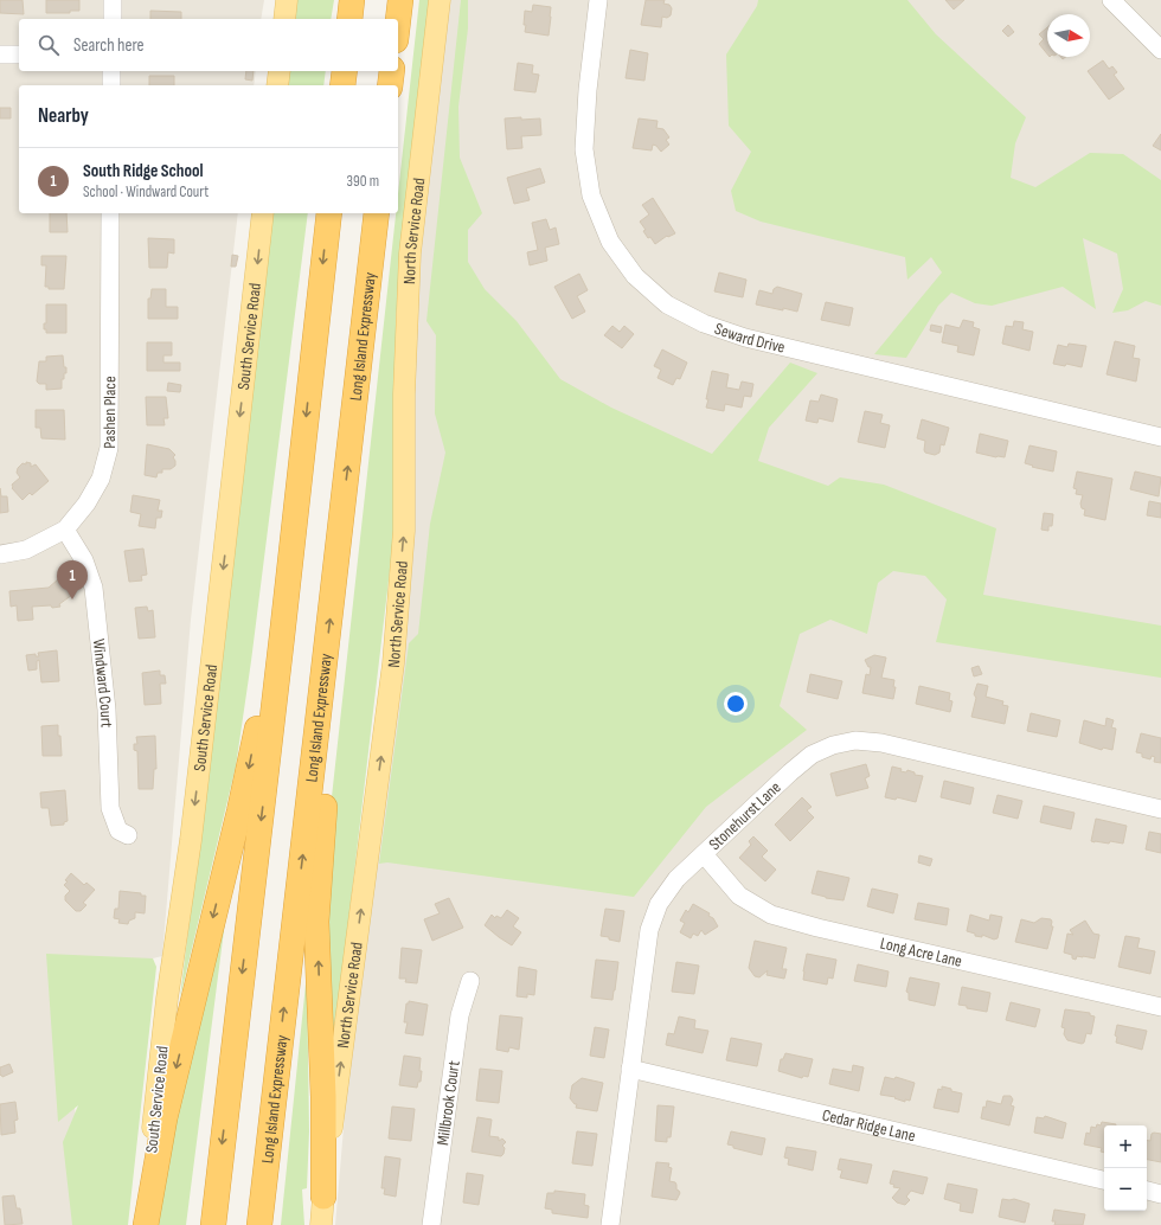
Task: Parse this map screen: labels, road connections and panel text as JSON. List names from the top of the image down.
{
  "streets": {
    "highway": ["Long Island Expressway"],
    "main road": ["North Service Road", "South Service Road"],
    "street": [
      "Seward Drive",
      "Pashen Place",
      "Windward Court",
      "Stonehurst Lane",
      "Long Acre Lane",
      "Millbrook Court",
      "Cedar Ridge Lane"
    ]
  },
  "crossings": [
    ["Pashen Place", "Windward Court"],
    ["Stonehurst Lane", "Long Acre Lane"],
    ["Stonehurst Lane", "Cedar Ridge Lane"]
  ],
  "one_way": ["North Service Road", "South Service Road"],
  "north": "right",
  "page": {
    "search": "Search here",
    "heading": "Nearby",
    "list": [
      {
        "mark": "1",
        "name": "South Ridge School",
        "note": "School · Windward Court",
        "value": "390 m"
      }
    ],
    "pins": "1",
    "map_buttons": ["+", "−"]
  }
}
